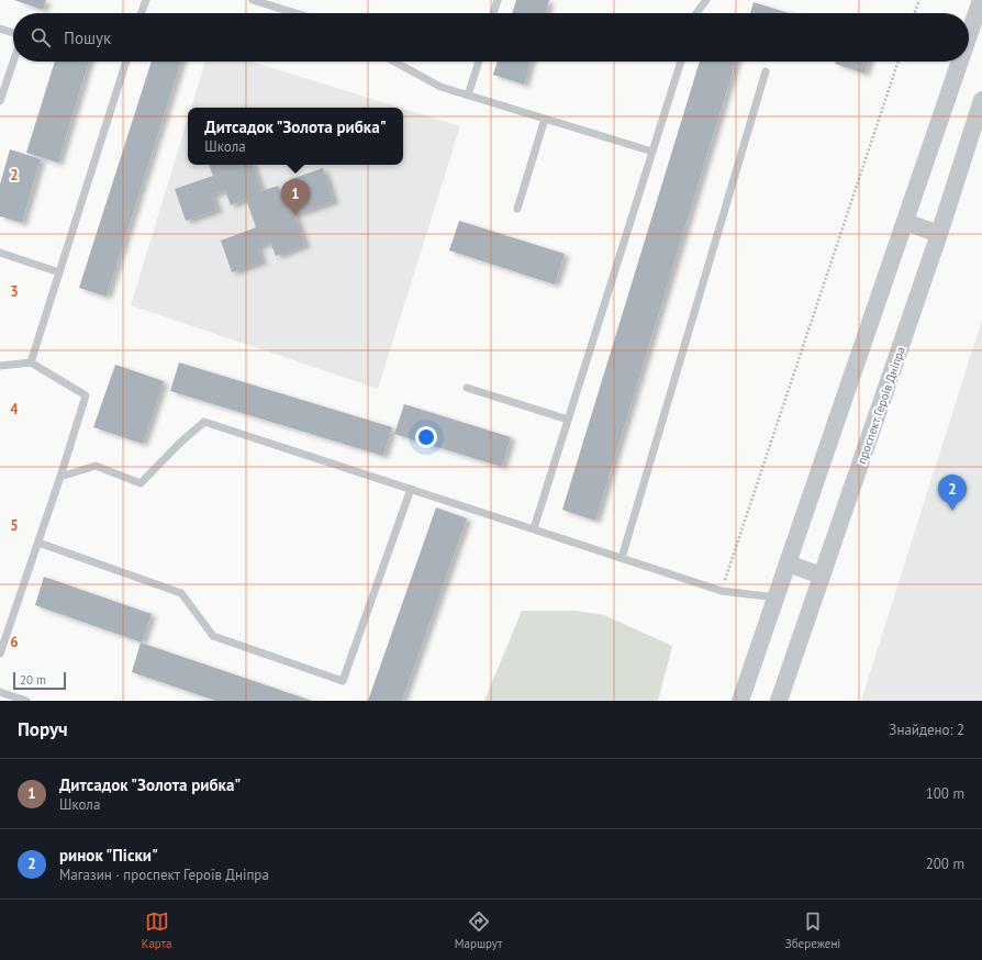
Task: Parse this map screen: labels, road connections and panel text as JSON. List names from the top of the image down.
{
  "streets": {
    "street": ["проспект Героїв Дніпра"]
  },
  "scale_bar": "20 m",
  "page": {
    "search": "Пошук",
    "popup": ["Дитсадок \"Золота рибка\"", "Школа"],
    "pins": ["1", "2"],
    "scale": "20 m",
    "heading": ["Поруч", "Знайдено: 2"],
    "list": [
      {
        "mark": "1",
        "name": "Дитсадок \"Золота рибка\"",
        "note": "Школа",
        "value": "100 m"
      },
      {
        "mark": "2",
        "name": "ринок \"Піски\"",
        "note": "Магазин · проспект Героїв Дніпра",
        "value": "200 m"
      }
    ],
    "nav": ["Карта", "Маршрут", "Збережені"]
  },
  "grid": {
    "rows": [
      "2",
      "3",
      "4",
      "5",
      "6"
    ]
  }
}
